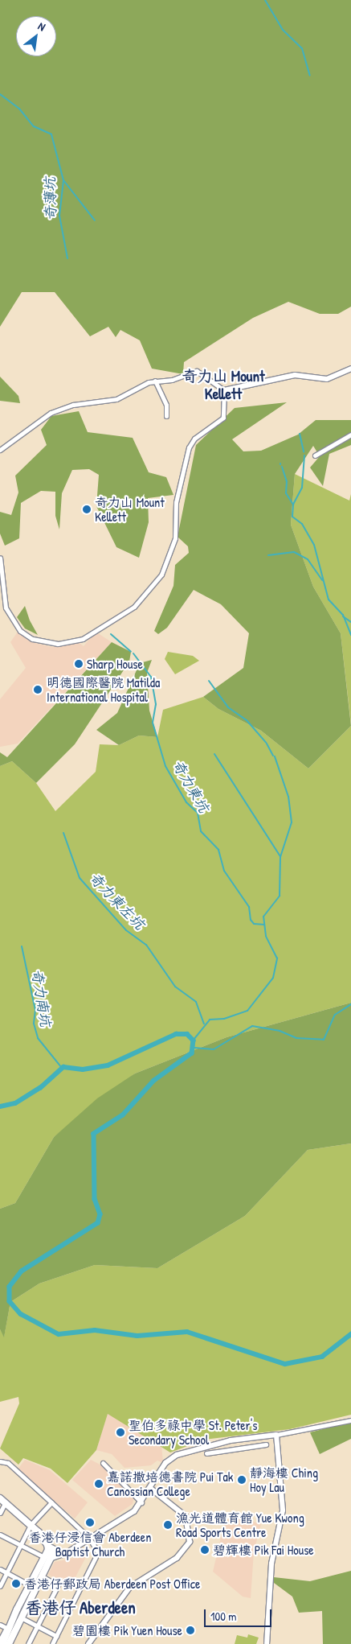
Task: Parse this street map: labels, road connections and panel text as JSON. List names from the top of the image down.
{
  "districts": ["奇力山 Mount Kellett", "香港仔 Aberdeen"],
  "water": [
    "奇薄坑",
    "奇力東坑",
    "奇力東左坑",
    "奇力南坑"
  ],
  "places": [
    "奇力山 Mount Kellett",
    "Sharp House",
    "明德國際醫院 Matilda International Hospital",
    "聖伯多祿中學 St. Peter's Secondary School",
    "靜海樓 Ching Hoy Lau",
    "嘉諾撒培德書院 Pui Tak Canossian College",
    "香港仔浸信會 Aberdeen Baptist Church",
    "漁光道體育館 Yue Kwong Road Sports Centre",
    "碧輝樓 Pik Fai House",
    "香港仔郵政局 Aberdeen Post Office",
    "碧園樓 Pik Yuen House"
  ],
  "scale_bar": "100 m",
  "north": "top right"
}
